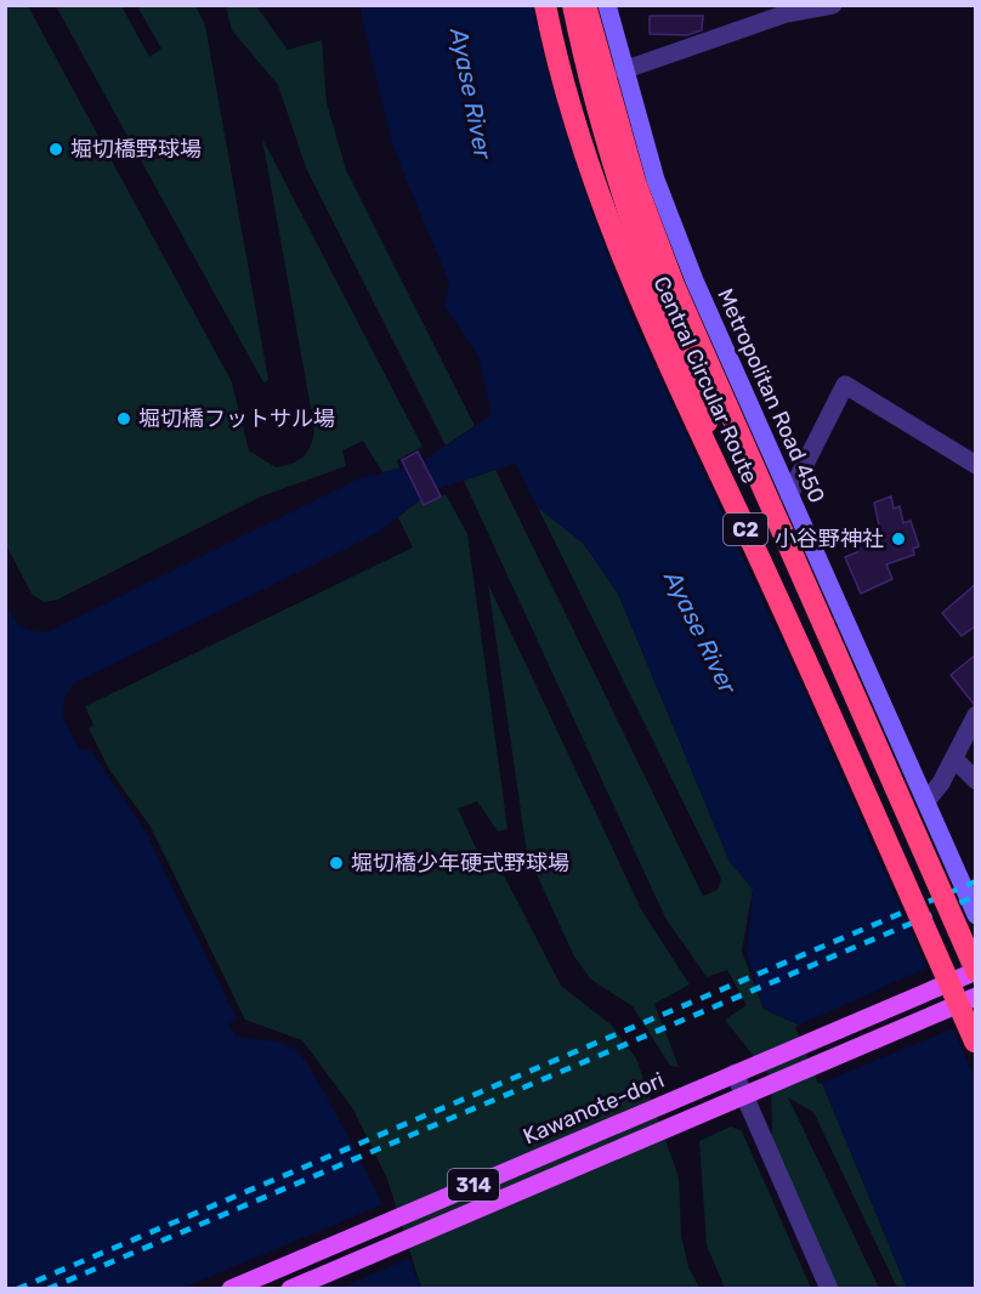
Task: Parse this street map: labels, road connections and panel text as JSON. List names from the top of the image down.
{
  "streets": {
    "highway": ["Central Circular Route", "C2"],
    "main road": ["Metropolitan Road 450", "Kawanote-dori", "314"]
  },
  "crossings": [
    ["Central Circular Route", "Kawanote-dori"]
  ],
  "water": ["Ayase River"],
  "places": [
    "堀切橋野球場",
    "堀切橋フットサル場",
    "小谷野神社",
    "堀切橋少年硬式野球場"
  ]
}
